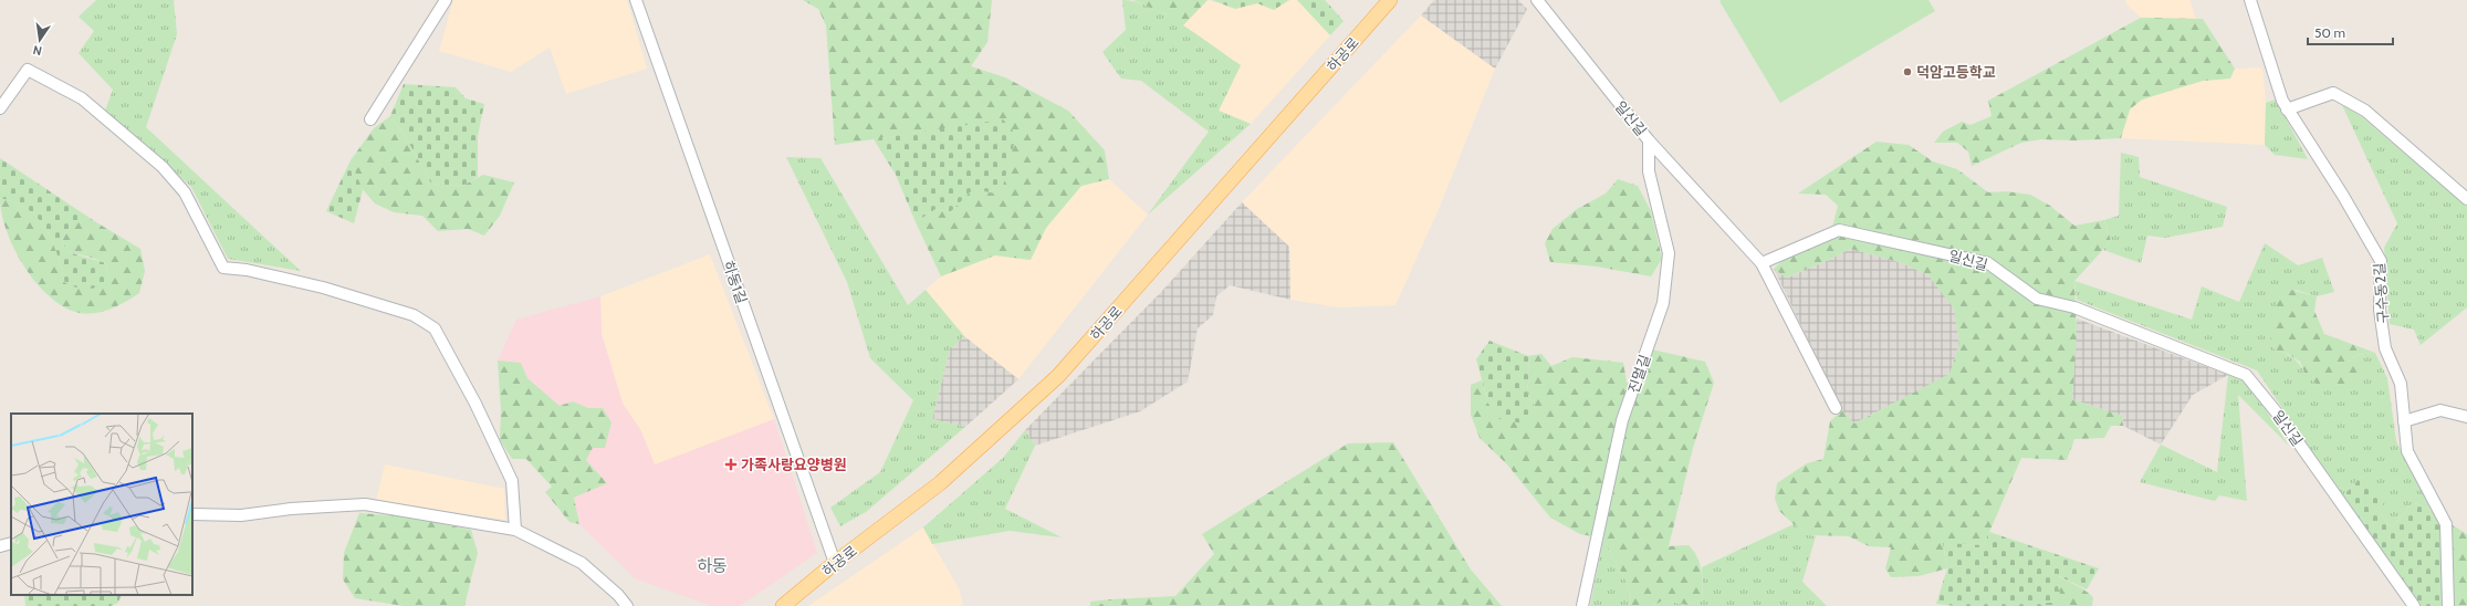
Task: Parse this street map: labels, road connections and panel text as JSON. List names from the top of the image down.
{
  "streets": {
    "main road": ["하공로"],
    "street": [
      "일신길",
      "하동1길",
      "구수동2길",
      "진멀길"
    ]
  },
  "crossings": [
    ["하공로", "하동1길"],
    ["일신길", "진멀길"]
  ],
  "districts": ["하동"],
  "places": {
    "other": ["덕암고등학교"],
    "health": ["가족사랑요양병원"]
  },
  "scale_bar": "50 m",
  "north": "bottom"
}
